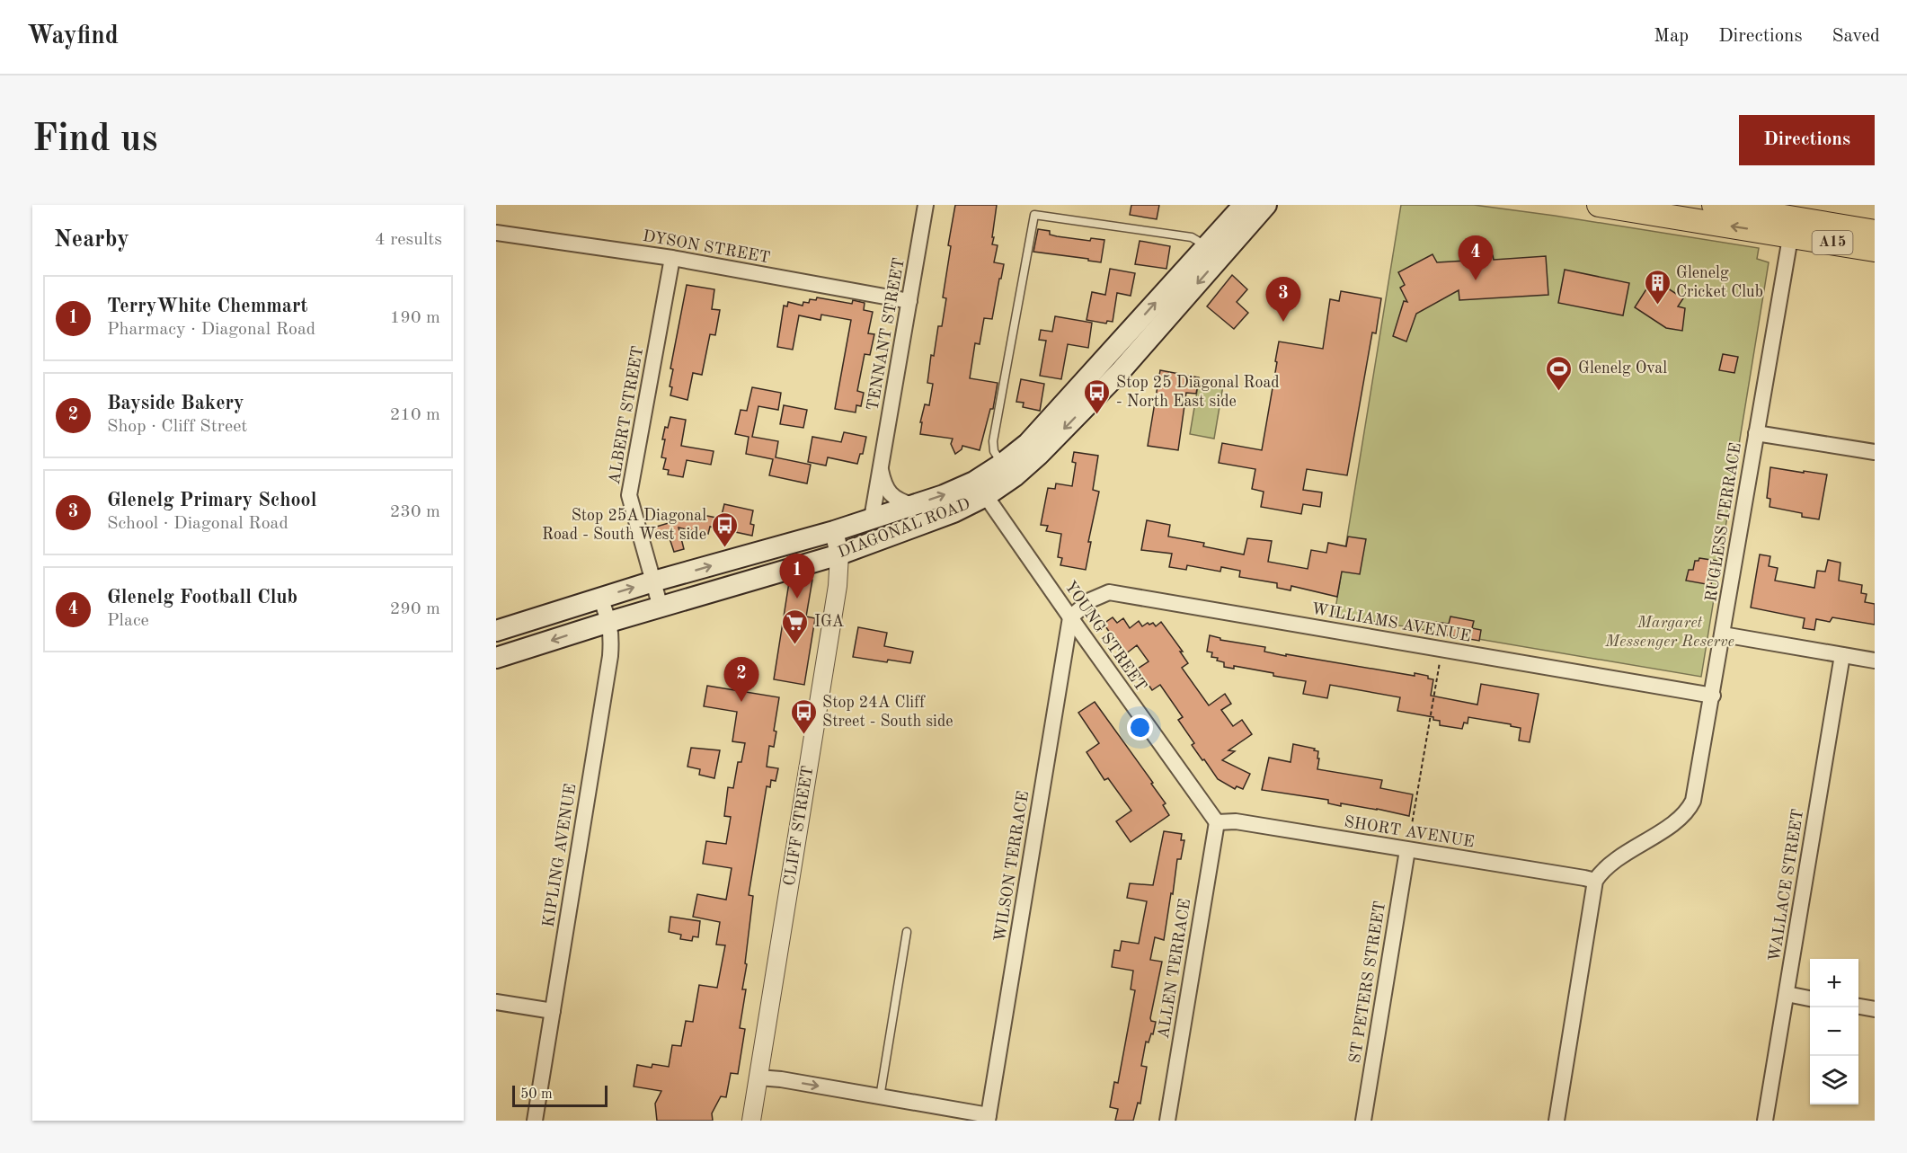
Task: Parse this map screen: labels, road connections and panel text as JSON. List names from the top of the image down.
{
  "streets": {
    "main road": ["A15", "DIAGONAL ROAD"],
    "street": [
      "DYSON STREET",
      "TENNANT STREET",
      "ALBERT STREET",
      "RUGLESS TERRACE",
      "WILLIAMS AVENUE",
      "YOUNG STREET",
      "CLIFF STREET",
      "SHORT AVENUE",
      "KIPLING AVENUE",
      "WILSON TERRACE",
      "WALLACE STREET",
      "ALLEN TERRACE",
      "ST PETERS STREET"
    ]
  },
  "crossings": [
    ["A15", "RUGLESS TERRACE"],
    ["DYSON STREET", "TENNANT STREET"],
    ["DYSON STREET", "ALBERT STREET"],
    ["TENNANT STREET", "DIAGONAL ROAD"],
    ["ALBERT STREET", "DIAGONAL ROAD"],
    ["RUGLESS TERRACE", "WILLIAMS AVENUE"],
    ["RUGLESS TERRACE", "SHORT AVENUE"],
    ["DIAGONAL ROAD", "YOUNG STREET"],
    ["DIAGONAL ROAD", "CLIFF STREET"],
    ["DIAGONAL ROAD", "KIPLING AVENUE"],
    ["WILLIAMS AVENUE", "YOUNG STREET"],
    ["WILLIAMS AVENUE", "WILSON TERRACE"],
    ["YOUNG STREET", "SHORT AVENUE"],
    ["YOUNG STREET", "WILSON TERRACE"],
    ["YOUNG STREET", "ALLEN TERRACE"],
    ["SHORT AVENUE", "ALLEN TERRACE"],
    ["SHORT AVENUE", "ST PETERS STREET"]
  ],
  "parks": ["Margaret Messenger Reserve"],
  "places": {
    "building": ["Glenelg Cricket Club"],
    "sports": ["Glenelg Oval"],
    "bus stop": ["Stop 25 Diagonal Road - North East side", "Stop 25A Diagonal Road - South West side", "Stop 24A Cliff Street - South side"],
    "supermarket": ["IGA"]
  },
  "scale_bar": "50 m",
  "page": {
    "header": "Wayfind",
    "nav": ["Map", "Directions", "Saved"],
    "buttons": "Directions",
    "title": "Find us",
    "heading": ["Nearby", "4 results"],
    "pins": [
      "4",
      "3",
      "1",
      "2"
    ],
    "list": [
      {
        "mark": "1",
        "name": "TerryWhite Chemmart",
        "note": "Pharmacy · Diagonal Road",
        "value": "190 m"
      },
      {
        "mark": "2",
        "name": "Bayside Bakery",
        "note": "Shop · Cliff Street",
        "value": "210 m"
      },
      {
        "mark": "3",
        "name": "Glenelg Primary School",
        "note": "School · Diagonal Road",
        "value": "230 m"
      },
      {
        "mark": "4",
        "name": "Glenelg Football Club",
        "note": "Place",
        "value": "290 m"
      }
    ],
    "map_buttons": ["+", "−"],
    "scale": "50 m"
  }
}
